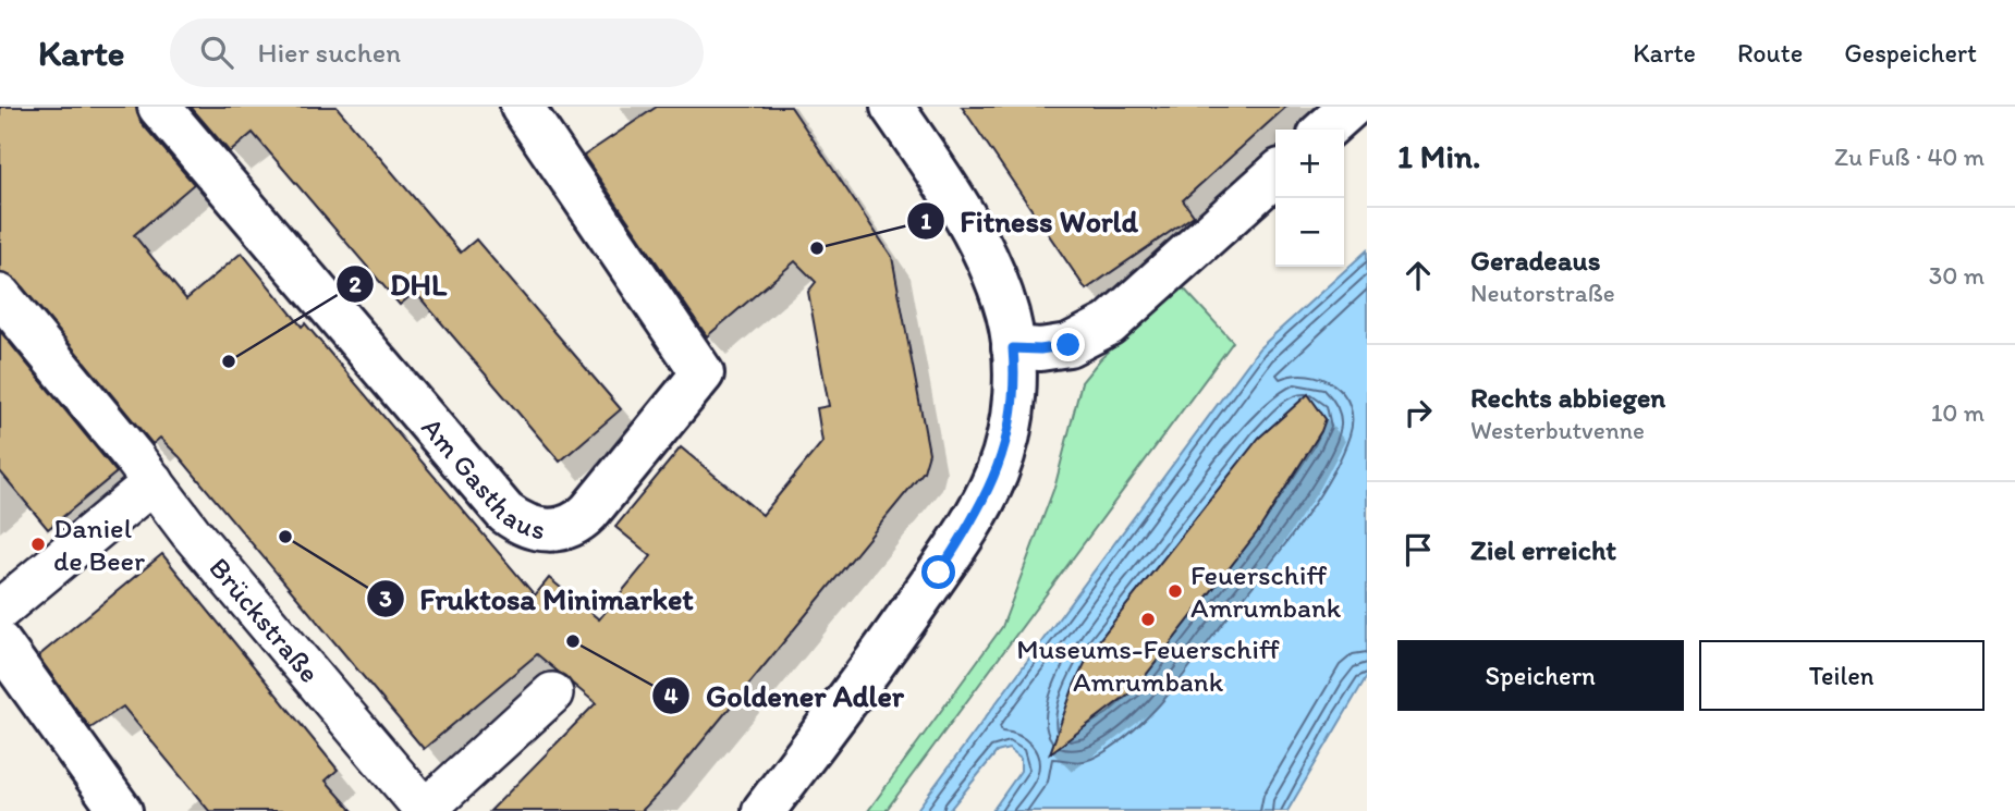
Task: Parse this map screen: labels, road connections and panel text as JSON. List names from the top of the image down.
{
  "streets": {
    "street": ["Am Gasthaus", "Brückstraße"]
  },
  "places": [
    "Fitness World",
    "DHL",
    "Fruktosa Minimarket",
    "Daniel de Beer",
    "Feuerschiff Amrumbank",
    "Museums-Feuerschiff Amrumbank",
    "Goldener Adler"
  ],
  "page": {
    "header": "Karte",
    "search": "Hier suchen",
    "nav": ["Karte", "Route", "Gespeichert"],
    "heading": ["1 Min.", "Zu Fuß · 40 m"],
    "map_buttons": ["+", "−"],
    "list": [
      ["Geradeaus", "Neutorstraße", "30 m"],
      ["Rechts abbiegen", "Westerbutvenne", "10 m"],
      "Ziel erreicht"
    ],
    "buttons": ["Speichern", "Teilen"]
  }
}
